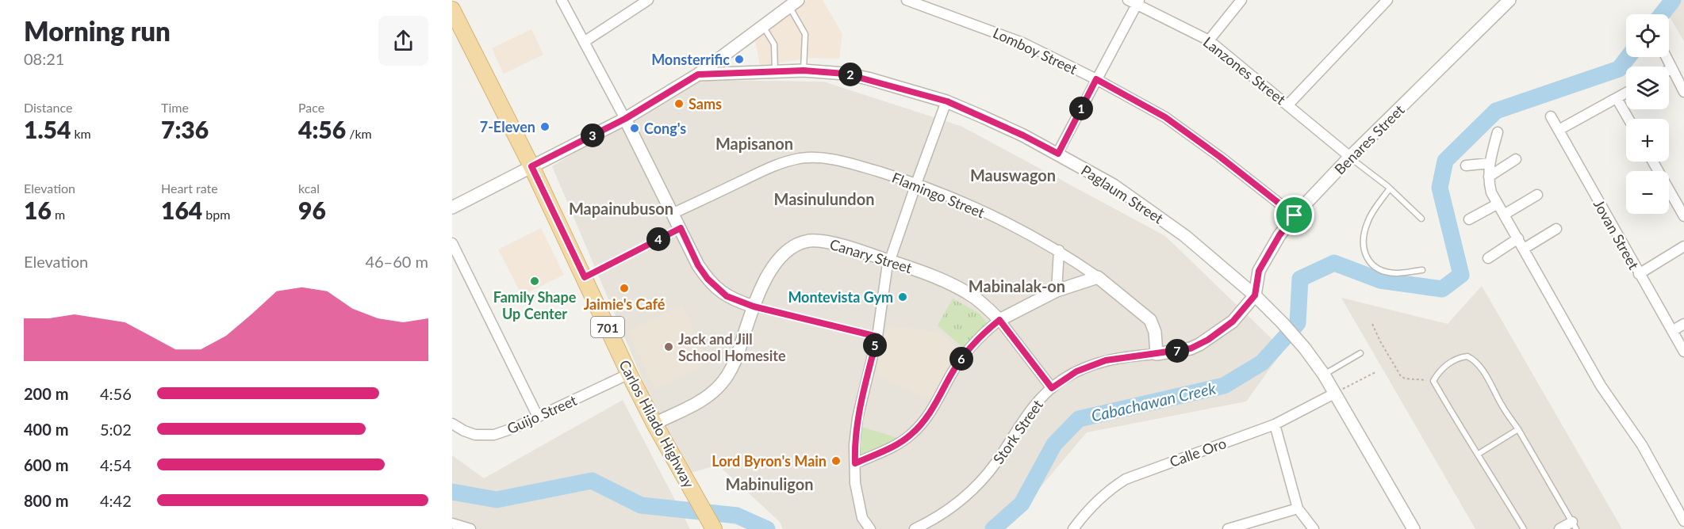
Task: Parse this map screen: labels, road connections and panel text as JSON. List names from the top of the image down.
{
  "streets": {
    "main road": ["701", "Carlos Hilado Highway"],
    "street": [
      "Lomboy Street",
      "Lanzones Street",
      "Benares Street",
      "Paglaum Street",
      "Flamingo Street",
      "Jovan Street",
      "Canary Street",
      "Guijo Street",
      "Stork Street",
      "Calle Oro"
    ]
  },
  "crossings": [
    ["Lomboy Street", "Benares Street"],
    ["Lanzones Street", "Benares Street"],
    ["Benares Street", "Paglaum Street"],
    ["Benares Street", "Stork Street"],
    ["Paglaum Street", "Stork Street"],
    ["Paglaum Street", "Calle Oro"],
    ["Flamingo Street", "Stork Street"],
    ["Canary Street", "Carlos Hilado Highway"],
    ["Canary Street", "Stork Street"],
    ["Guijo Street", "Carlos Hilado Highway"]
  ],
  "districts": [
    "Mapisanon",
    "Mauswagon",
    "Masinulundon",
    "Mapainubuson",
    "Mabinalak-on",
    "Mabinuligon"
  ],
  "water": ["Cabachawan Creek"],
  "places": [
    "Monsterrific",
    "Sams",
    "7-Eleven",
    "Cong's",
    "Family Shape Up Center",
    "Jaimie's Café",
    "Montevista Gym",
    "Jack and Jill School Homesite",
    "Lord Byron's Main"
  ],
  "page": {
    "heading": ["Morning run", "08:21"],
    "map_buttons": ["+", "−"],
    "pins": [
      "2",
      "1",
      "3",
      "4",
      "5",
      "7",
      "6"
    ],
    "stats": [
      ["Distance", "1.54 km"],
      ["Time", "7:36"],
      ["Pace", "4:56 /km"],
      ["Elevation", "16 m"],
      ["Heart rate", "164 bpm"],
      ["kcal", "96"]
    ],
    "chart": ["Elevation", "46–60 m"],
    "list": [
      {
        "name": "200 m",
        "note": "4:56"
      },
      {
        "name": "400 m",
        "note": "5:02"
      },
      {
        "name": "600 m",
        "note": "4:54"
      },
      {
        "name": "800 m",
        "note": "4:42"
      }
    ]
  }
}
